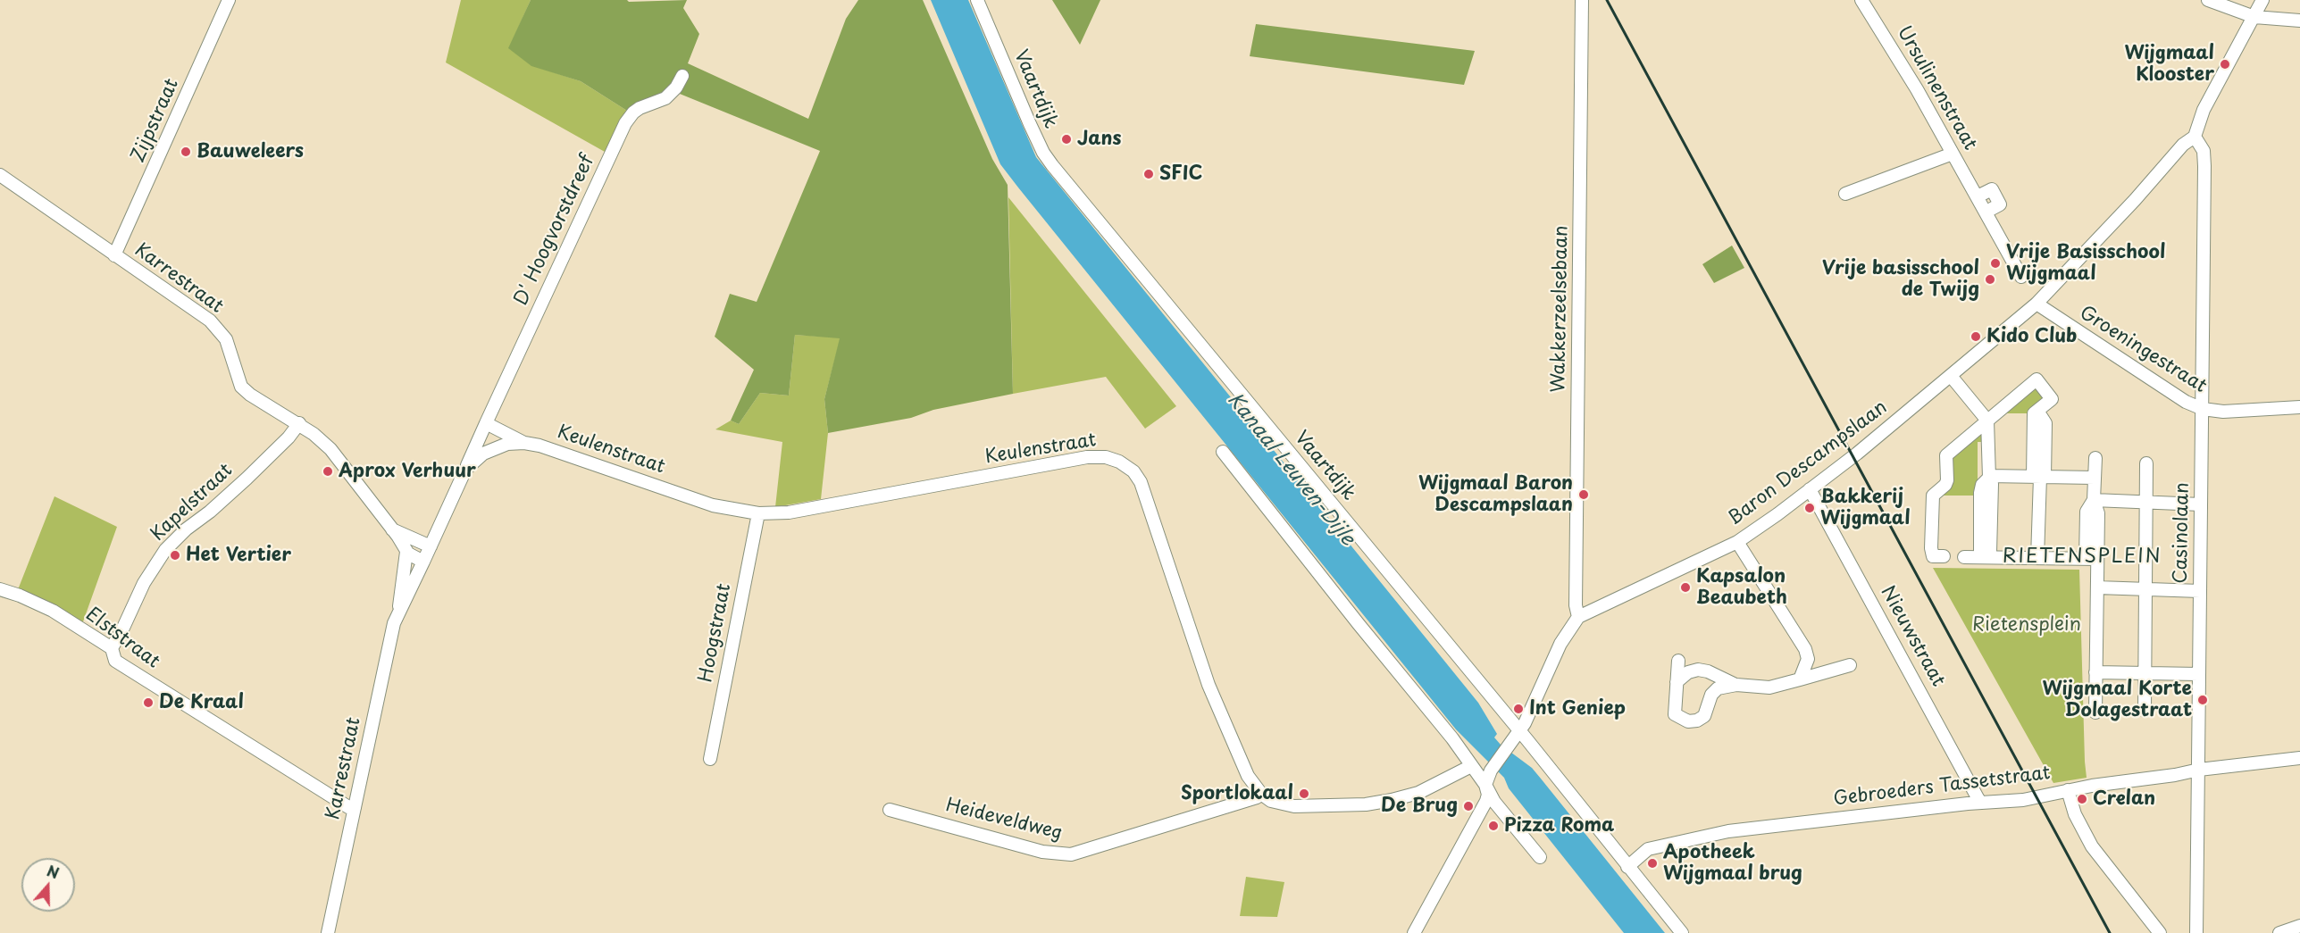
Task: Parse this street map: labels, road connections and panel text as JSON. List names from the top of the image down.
{
  "streets": {
    "street": [
      "Ursulinenstraat",
      "Vaartdijk",
      "Zijpstraat",
      "D' Hoogvorstdreef",
      "Karrestraat",
      "Wakkerzeelsebaan",
      "Groeningestraat",
      "Keulenstraat",
      "Baron Descampslaan",
      "Kapelstraat",
      "Casinolaan",
      "Hoogstraat",
      "Nieuwstraat",
      "Elststraat",
      "Gebroeders Tassetstraat",
      "Heideveldweg"
    ]
  },
  "crossings": [
    ["Vaartdijk", "Gebroeders Tassetstraat"],
    ["Zijpstraat", "Karrestraat"],
    ["D' Hoogvorstdreef", "Keulenstraat"],
    ["Karrestraat", "Keulenstraat"],
    ["Karrestraat", "Kapelstraat"],
    ["Karrestraat", "Elststraat"],
    ["Wakkerzeelsebaan", "Baron Descampslaan"],
    ["Groeningestraat", "Baron Descampslaan"],
    ["Groeningestraat", "Casinolaan"],
    ["Keulenstraat", "Hoogstraat"],
    ["Keulenstraat", "Heideveldweg"],
    ["Baron Descampslaan", "Casinolaan"],
    ["Baron Descampslaan", "Nieuwstraat"],
    ["Kapelstraat", "Elststraat"],
    ["Casinolaan", "Gebroeders Tassetstraat"],
    ["Nieuwstraat", "Gebroeders Tassetstraat"]
  ],
  "districts": ["RIETENSPLEIN"],
  "water": ["Kanaal Leuven-Dijle"],
  "parks": ["Rietensplein"],
  "places": [
    "Wijgmaal Klooster",
    "Jans",
    "Bauweleers",
    "SFIC",
    "Vrije Basisschool Wijgmaal",
    "Vrije basisschool de Twijg",
    "Kido Club",
    "Aprox Verhuur",
    "Wijgmaal Baron Descampslaan",
    "Bakkerij Wijgmaal",
    "Het Vertier",
    "Kapsalon Beaubeth",
    "Wijgmaal Korte Dolagestraat",
    "De Kraal",
    "Int Geniep",
    "Sportlokaal",
    "Crelan",
    "De Brug",
    "Pizza Roma",
    "Apotheek Wijgmaal brug"
  ],
  "north": "top"
}
